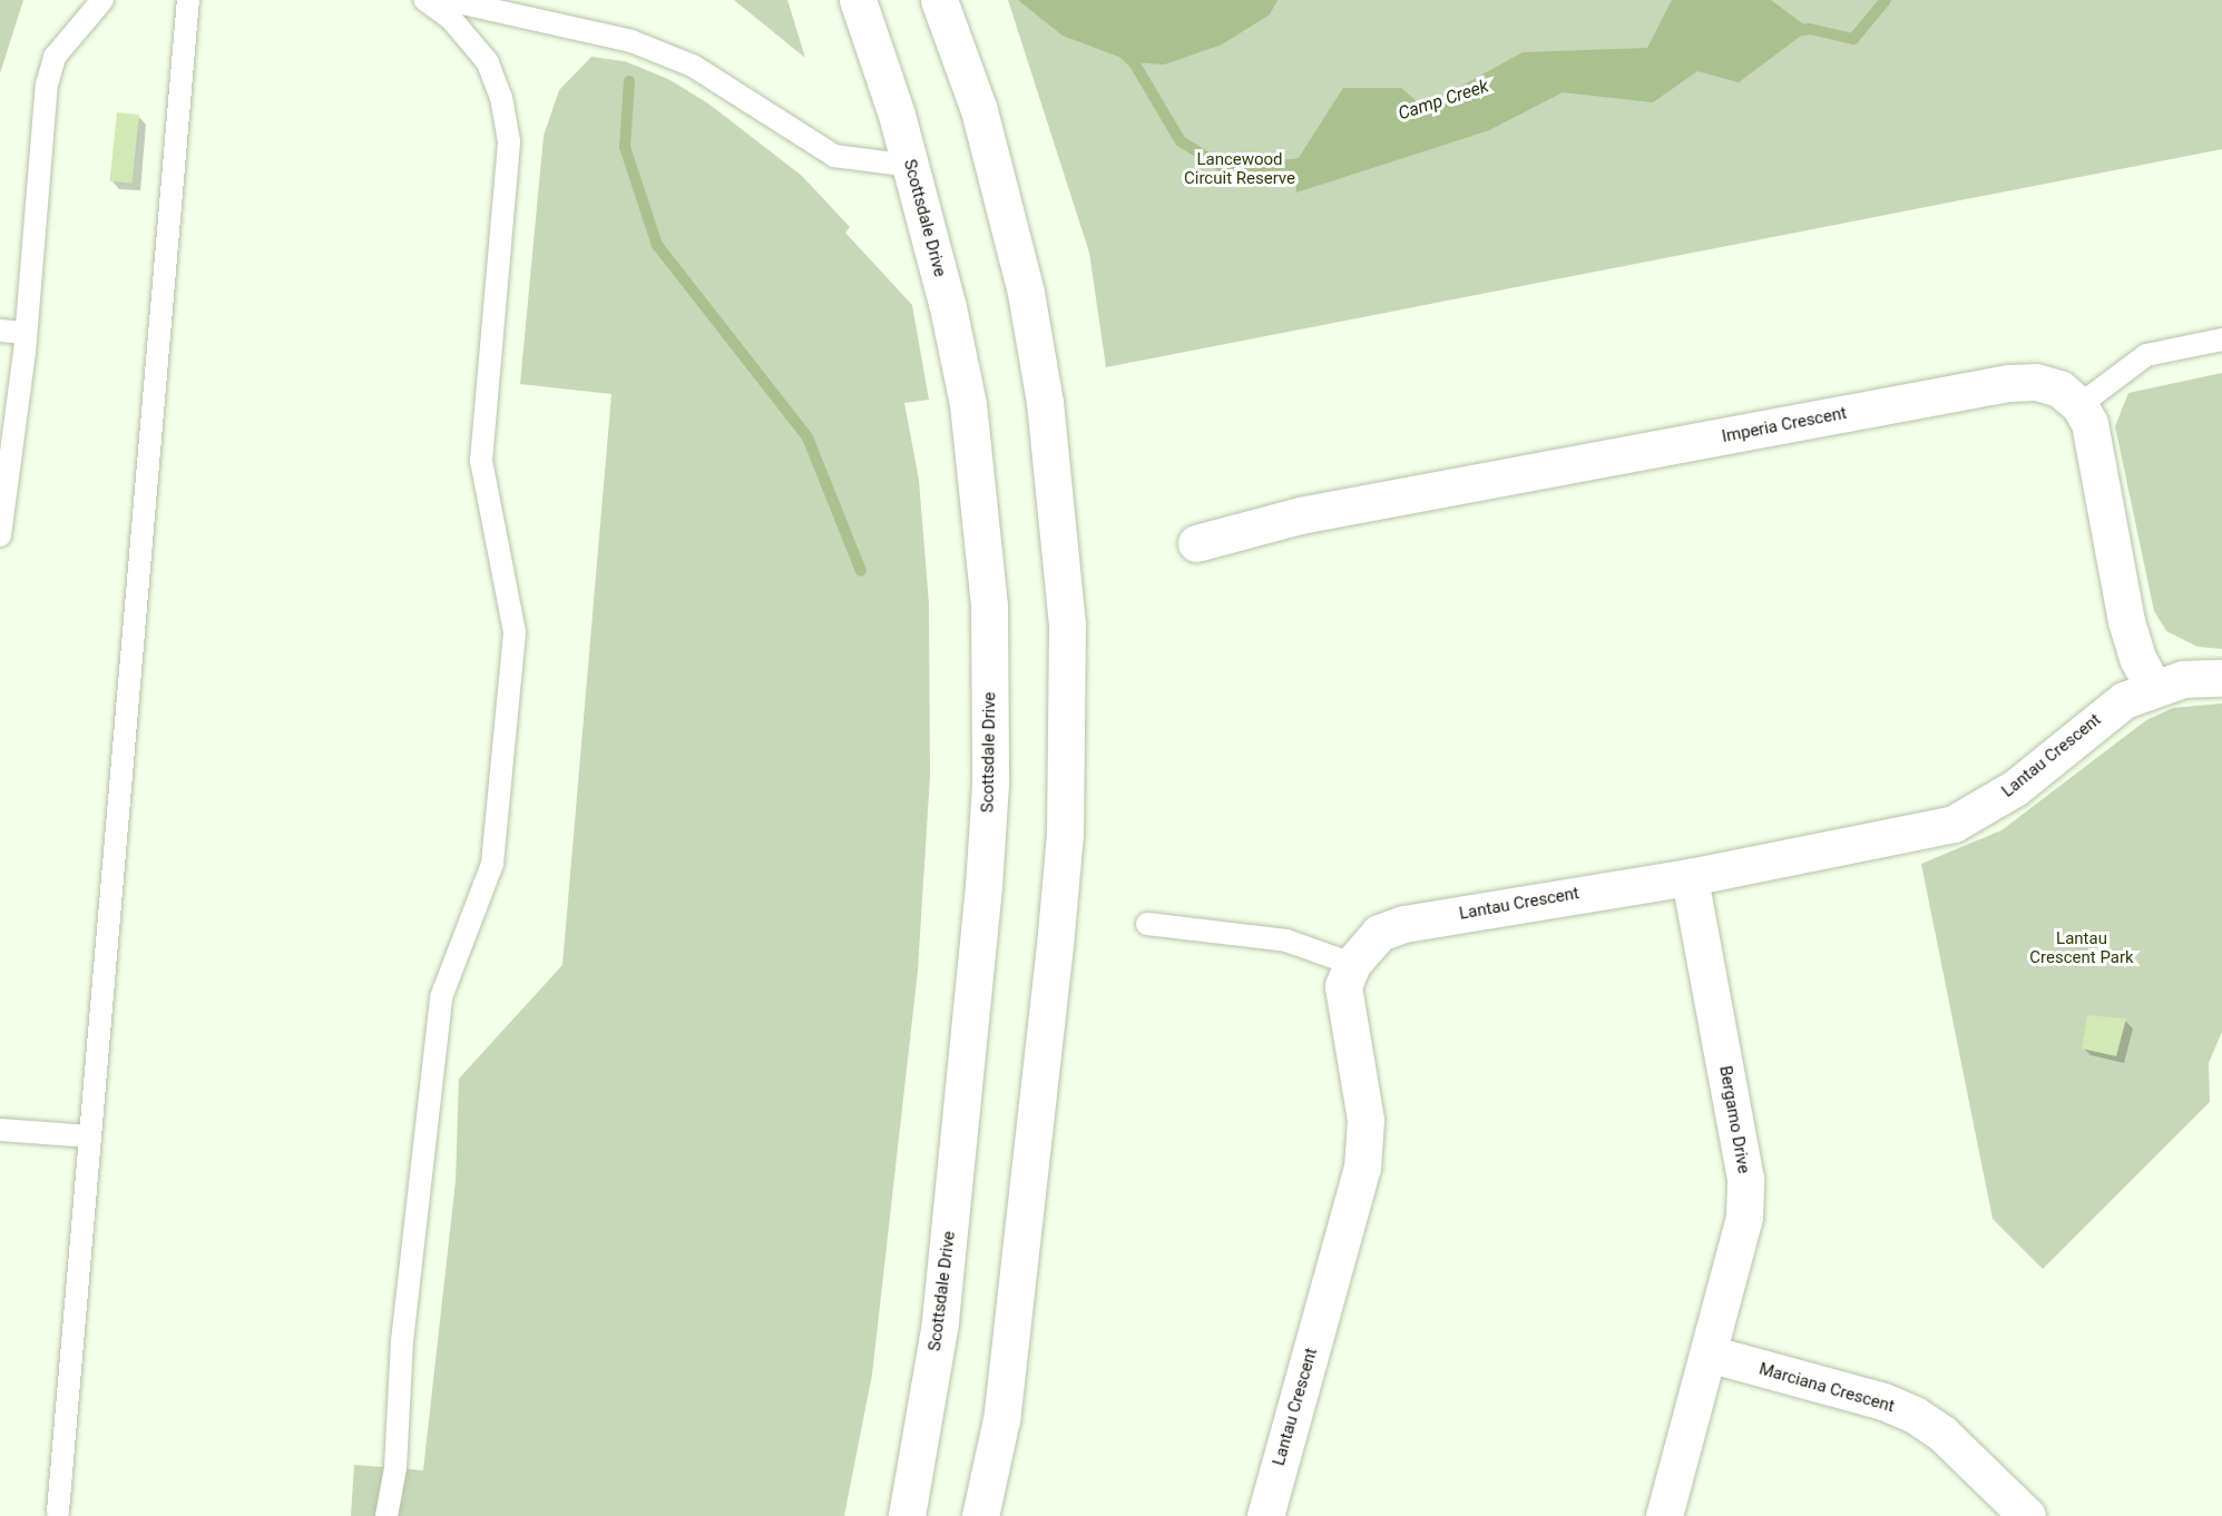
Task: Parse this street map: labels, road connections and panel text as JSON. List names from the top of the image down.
{
  "streets": {
    "street": [
      "Scottsdale Drive",
      "Imperia Crescent",
      "Lantau Crescent",
      "Bergamo Drive",
      "Marciana Crescent"
    ]
  },
  "crossings": [
    ["Lantau Crescent", "Bergamo Drive"],
    ["Bergamo Drive", "Marciana Crescent"]
  ],
  "water": ["Camp Creek"],
  "parks": ["Lancewood Circuit Reserve", "Lantau Crescent Park"]
}
